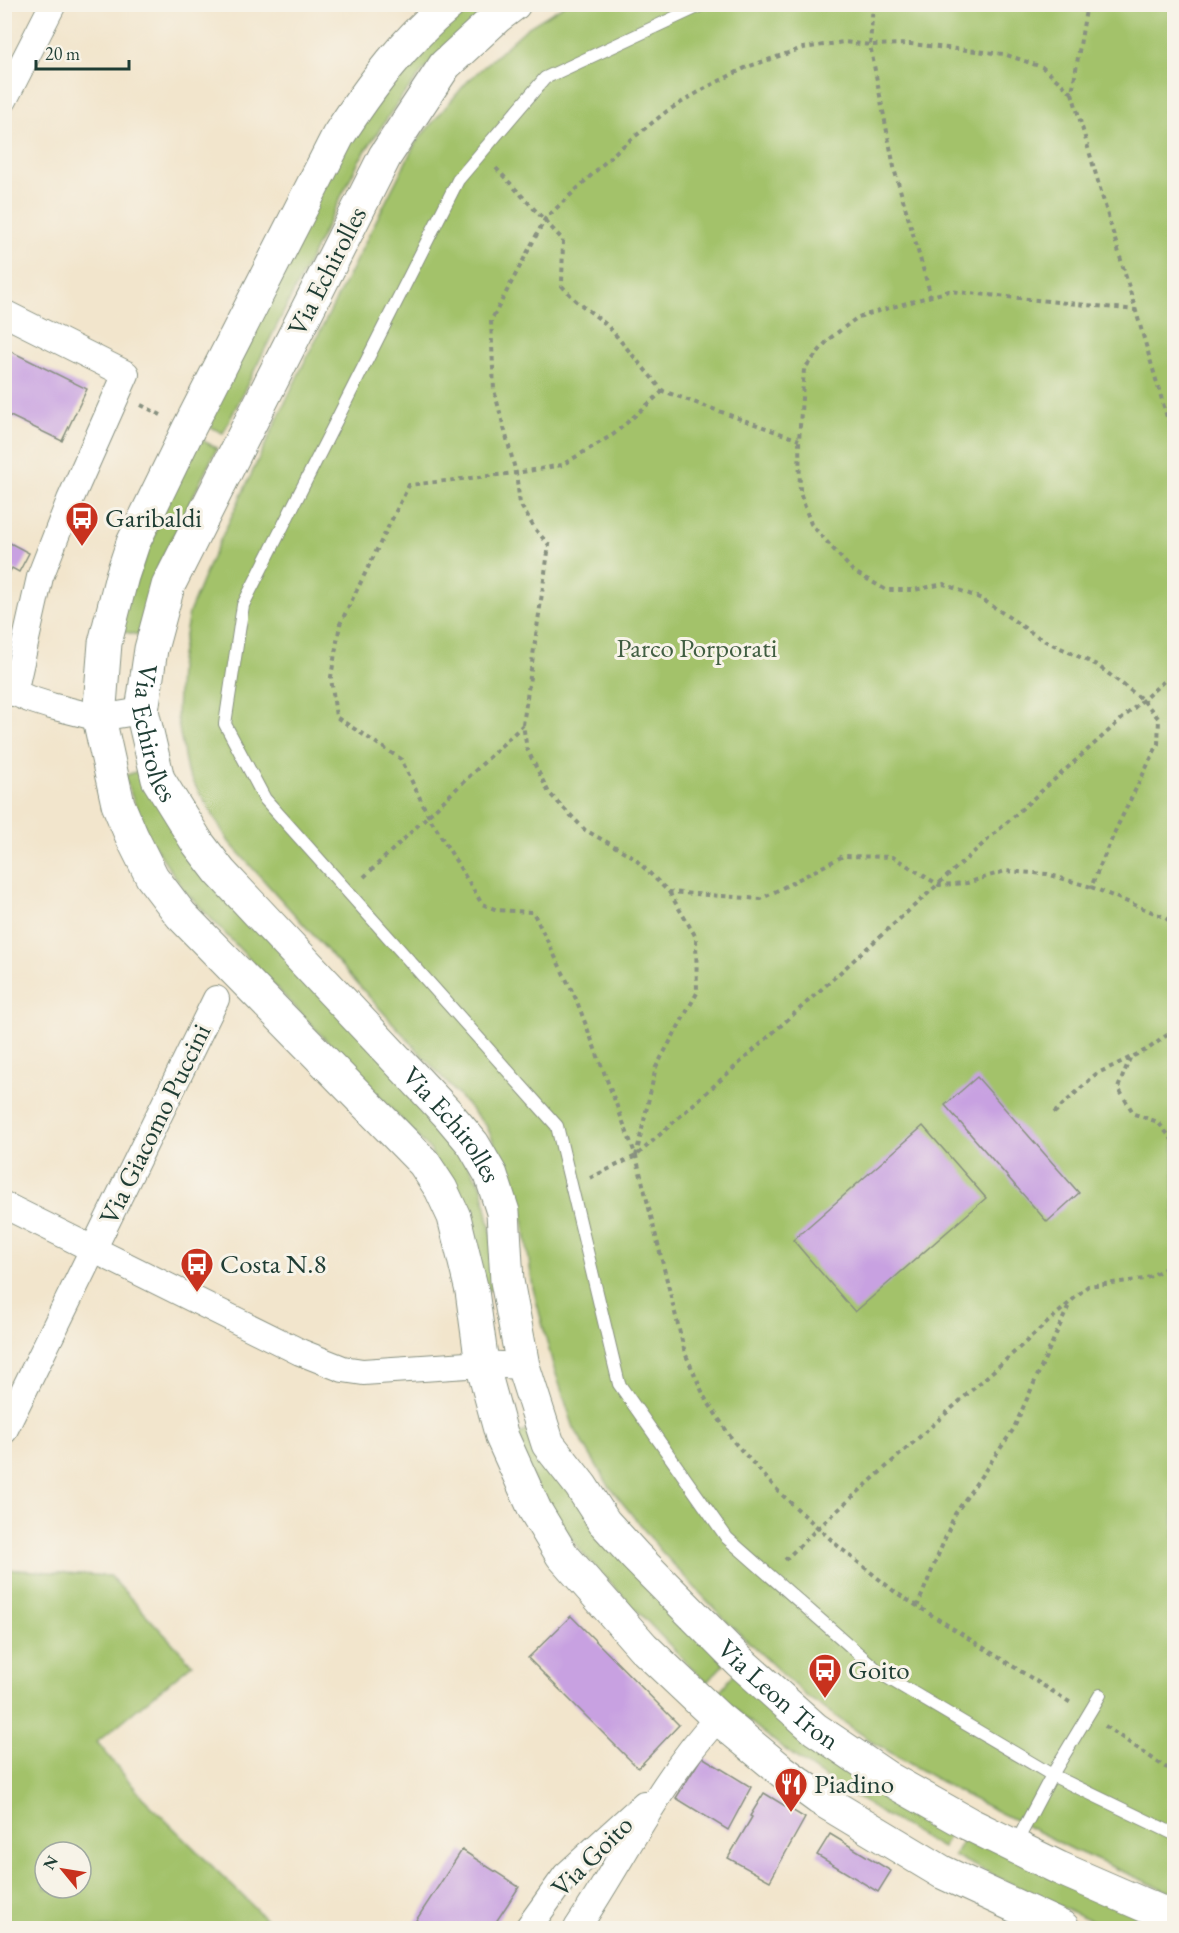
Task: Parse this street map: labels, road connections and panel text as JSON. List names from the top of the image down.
{
  "streets": {
    "street": [
      "Via Echirolles",
      "Via Giacomo Puccini",
      "Via Leon Tron",
      "Via Goito"
    ]
  },
  "crossings": [
    ["Via Echirolles", "Via Leon Tron"],
    ["Via Leon Tron", "Via Goito"]
  ],
  "parks": ["Parco Porporati"],
  "places": {
    "bus stop": ["Garibaldi", "Costa N.8", "Goito"],
    "restaurant": ["Piadino"]
  },
  "scale_bar": "20 m",
  "north": "top left"
}
